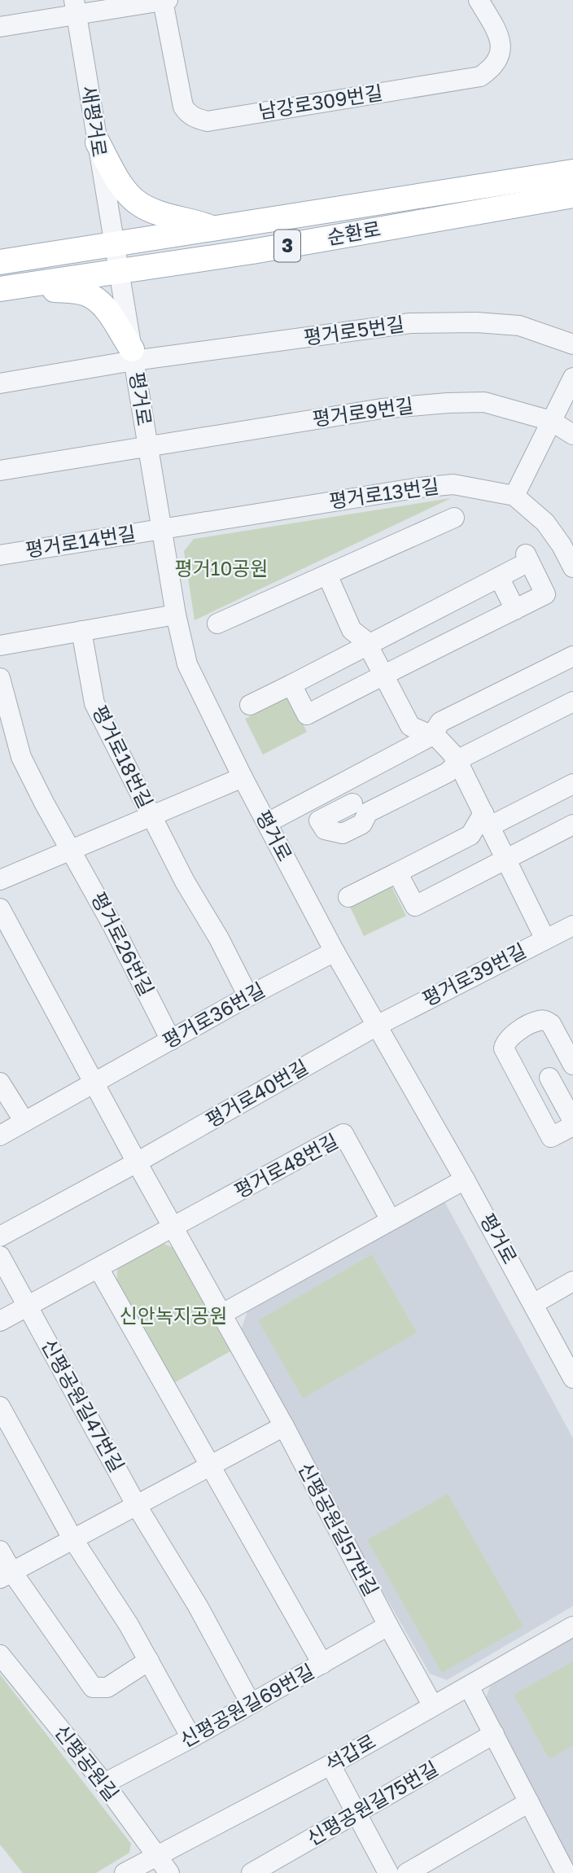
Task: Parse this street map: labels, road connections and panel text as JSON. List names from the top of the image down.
{
  "streets": {
    "main road": ["순환로", "3"],
    "street": [
      "남강로309번길",
      "새평거로",
      "평거로5번길",
      "평거로",
      "평거로9번길",
      "평거로13번길",
      "평거로14번길",
      "평거로18번길",
      "평거로26번길",
      "평거로39번길",
      "평거로36번길",
      "평거로40번길",
      "평거로48번길",
      "신평공원길47번길",
      "신평공원길57번길",
      "신평공원길69번길",
      "석갑로",
      "신평공원길",
      "신평공원길75번길"
    ]
  },
  "crossings": [
    ["남강로309번길", "새평거로"],
    ["새평거로", "순환로"],
    ["새평거로", "평거로"],
    ["순환로", "평거로"],
    ["평거로5번길", "평거로"],
    ["평거로", "평거로9번길"],
    ["평거로", "평거로13번길"],
    ["평거로", "평거로14번길"],
    ["평거로", "평거로39번길"],
    ["평거로", "평거로36번길"],
    ["평거로", "평거로40번길"],
    ["평거로13번길", "평거로14번길"],
    ["평거로26번길", "평거로36번길"],
    ["평거로39번길", "평거로40번길"],
    ["신평공원길57번길", "신평공원길69번길"],
    ["신평공원길57번길", "석갑로"],
    ["신평공원길69번길", "신평공원길"],
    ["석갑로", "신평공원길"]
  ],
  "parks": ["평거10공원", "신안녹지공원"]
}
